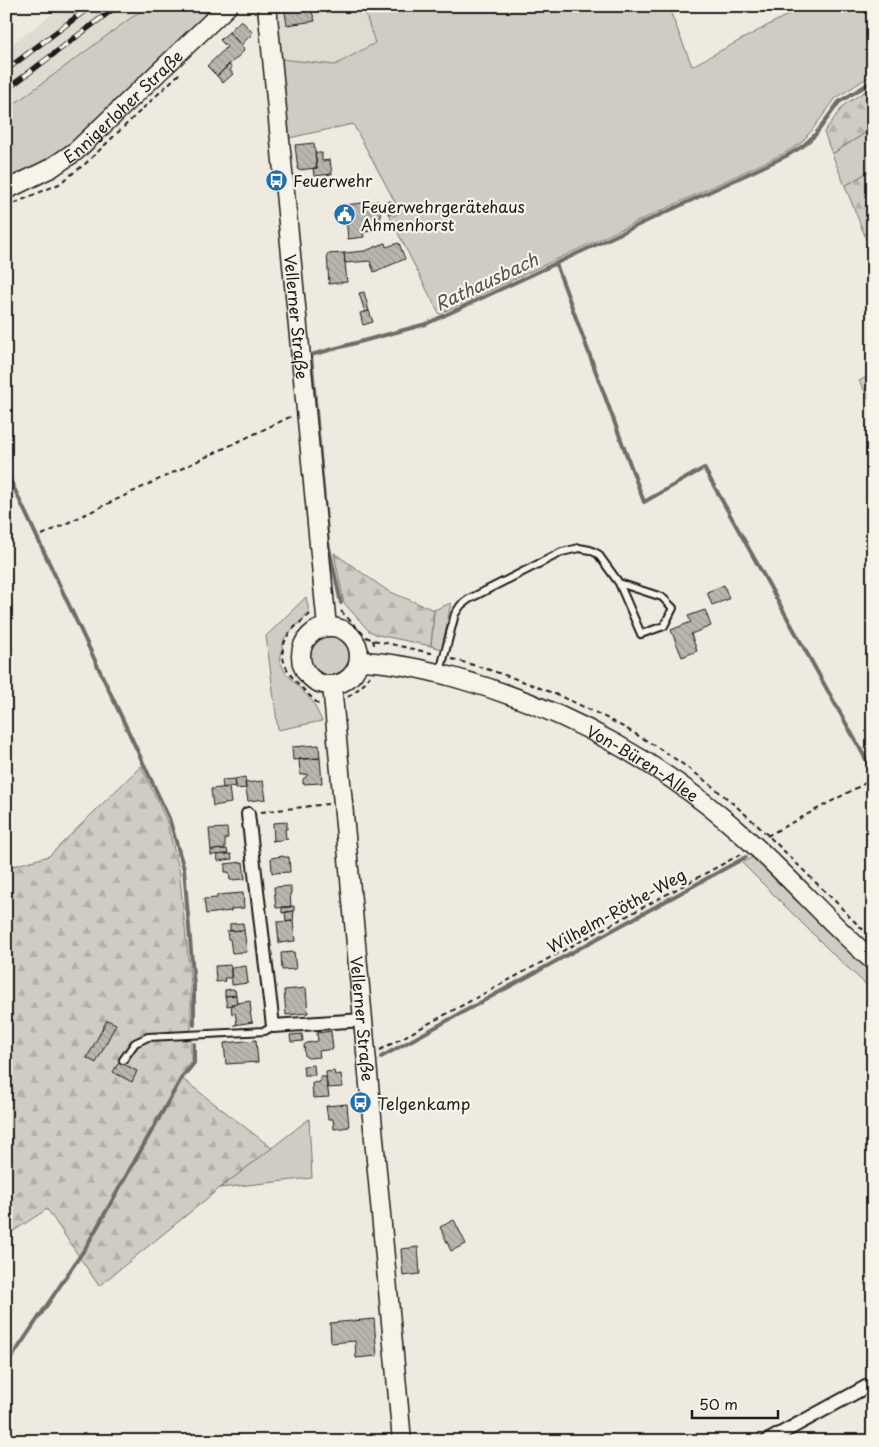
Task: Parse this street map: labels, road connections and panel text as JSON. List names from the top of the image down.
{
  "streets": {
    "main road": ["Ennigerloher Straße", "Vellerner Straße", "Von-Büren-Allee"],
    "path": ["Wilhelm-Röthe-Weg"]
  },
  "crossings": [
    ["Vellerner Straße", "Von-Büren-Allee"],
    ["Vellerner Straße", "Wilhelm-Röthe-Weg"],
    ["Von-Büren-Allee", "Wilhelm-Röthe-Weg"]
  ],
  "water": ["Rathausbach"],
  "places": {
    "bus stop": ["Feuerwehr", "Telgenkamp"],
    "public building": ["Feuerwehrgerätehaus Ahmenhorst"]
  },
  "scale_bar": "50 m"
}
